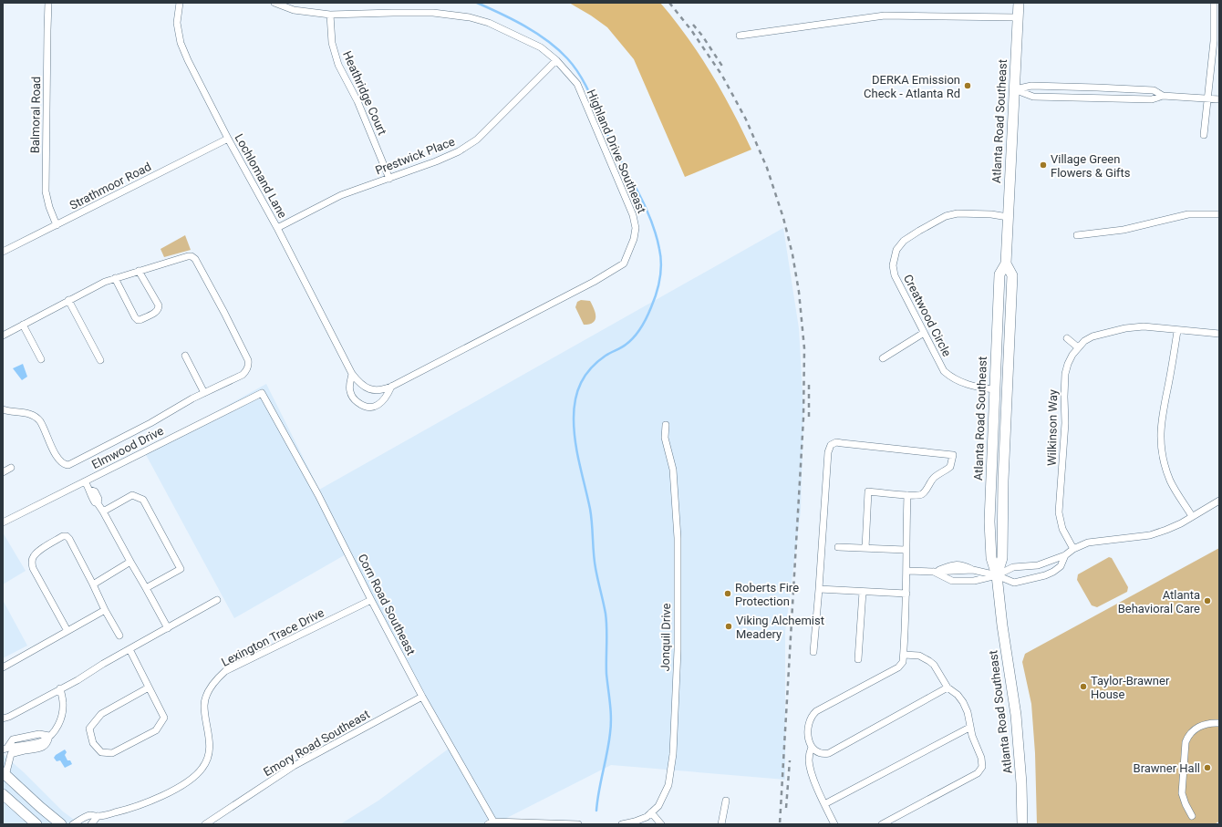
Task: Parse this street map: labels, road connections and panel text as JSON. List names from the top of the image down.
{
  "streets": {
    "main road": ["Atlanta Road Southeast"],
    "street": [
      "Heathridge Court",
      "Balmoral Road",
      "Highland Drive Southeast",
      "Prestwick Place",
      "Lochlomand Lane",
      "Strathmoor Road",
      "Creatwood Circle",
      "Wilkinson Way",
      "Elmwood Drive",
      "Corn Road Southeast",
      "Lexington Trace Drive",
      "Jonquil Drive",
      "Emory Road Southeast"
    ]
  },
  "crossings": [
    ["Heathridge Court", "Highland Drive Southeast"],
    ["Heathridge Court", "Prestwick Place"],
    ["Balmoral Road", "Strathmoor Road"],
    ["Atlanta Road Southeast", "Creatwood Circle"],
    ["Highland Drive Southeast", "Prestwick Place"],
    ["Highland Drive Southeast", "Lochlomand Lane"],
    ["Prestwick Place", "Lochlomand Lane"],
    ["Lochlomand Lane", "Strathmoor Road"],
    ["Elmwood Drive", "Corn Road Southeast"],
    ["Corn Road Southeast", "Lexington Trace Drive"],
    ["Corn Road Southeast", "Emory Road Southeast"]
  ],
  "places": [
    "DERKA Emission Check - Atlanta Rd",
    "Village Green Flowers & Gifts",
    "Roberts Fire Protection",
    "Atlanta Behavioral Care",
    "Viking Alchemist Meadery",
    "Taylor-Brawner House",
    "Brawner Hall"
  ]
}
